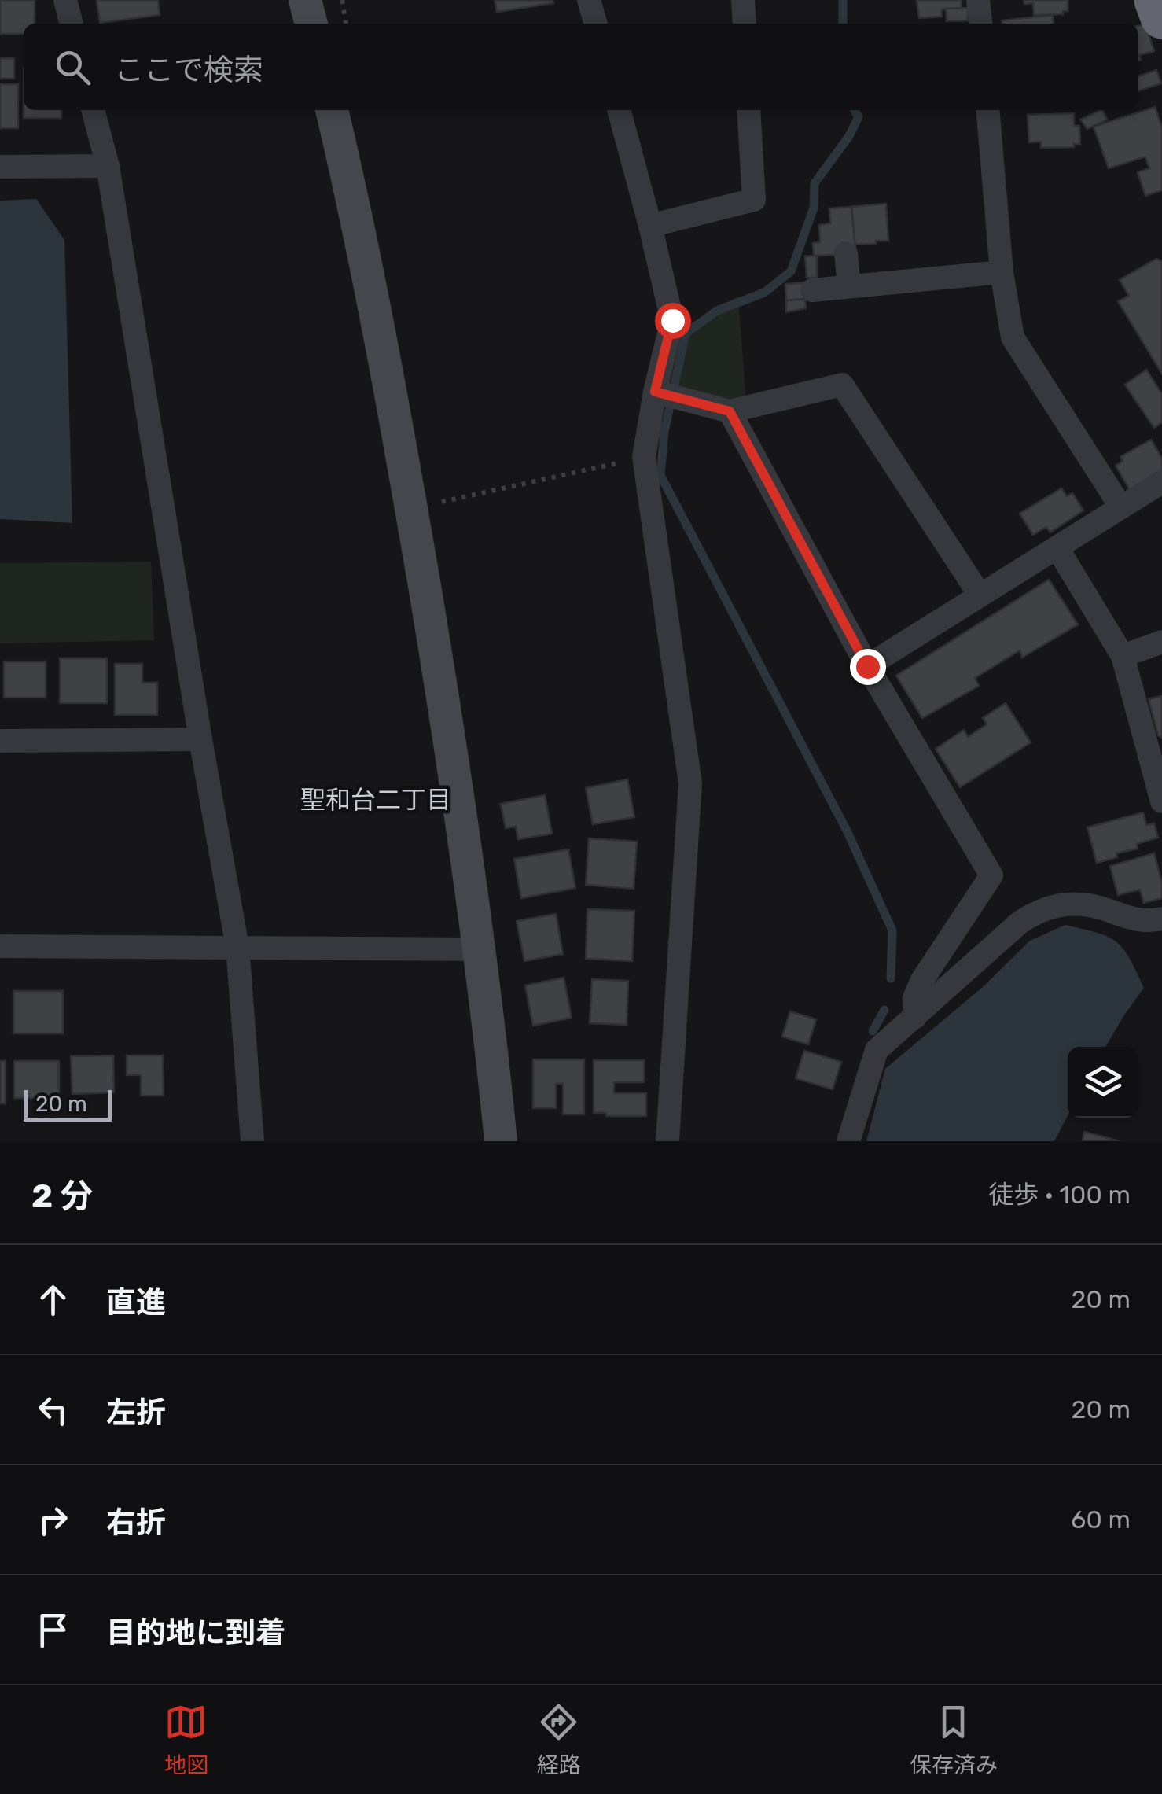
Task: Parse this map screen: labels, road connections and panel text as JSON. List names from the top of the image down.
{
  "districts": ["聖和台二丁目"],
  "scale_bar": "20 m",
  "page": {
    "search": "ここで検索",
    "scale": "20 m",
    "heading": ["2 分", "徒歩 · 100 m"],
    "list": [
      ["直進", "20 m"],
      ["左折", "20 m"],
      ["右折", "60 m"],
      "目的地に到着"
    ],
    "nav": ["地図", "経路", "保存済み"]
  }
}
